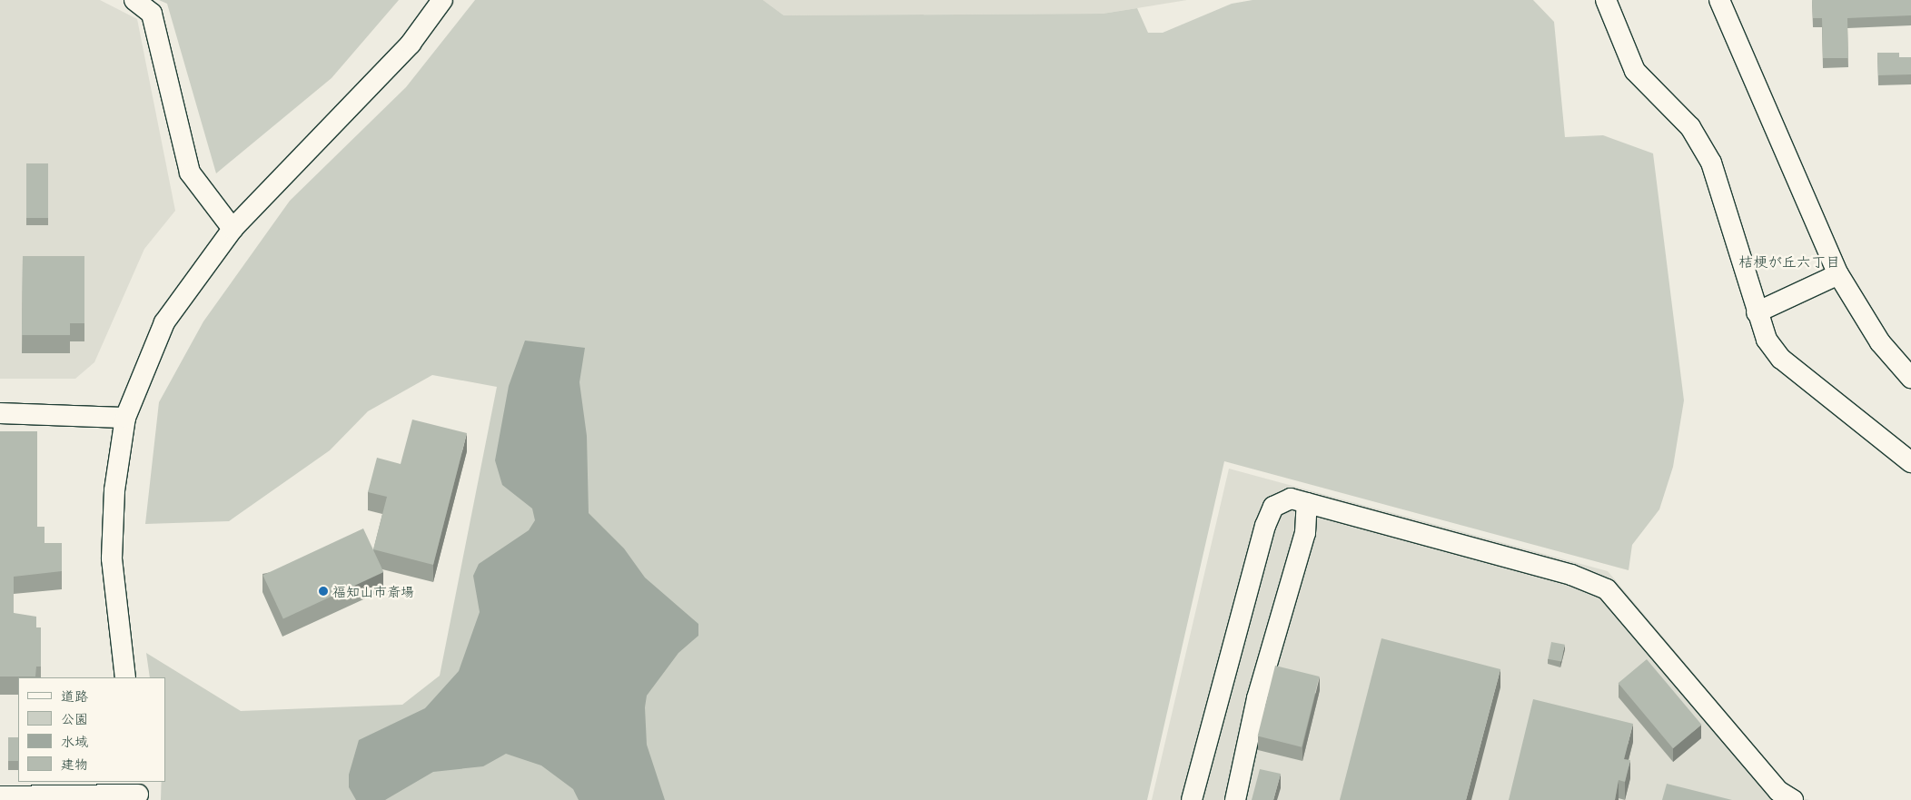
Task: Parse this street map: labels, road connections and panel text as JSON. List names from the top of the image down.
{
  "districts": ["桔梗が丘六丁目"],
  "places": ["福知山市斎場"],
  "legend": [
    "道路",
    "公園",
    "水域",
    "建物"
  ]
}
